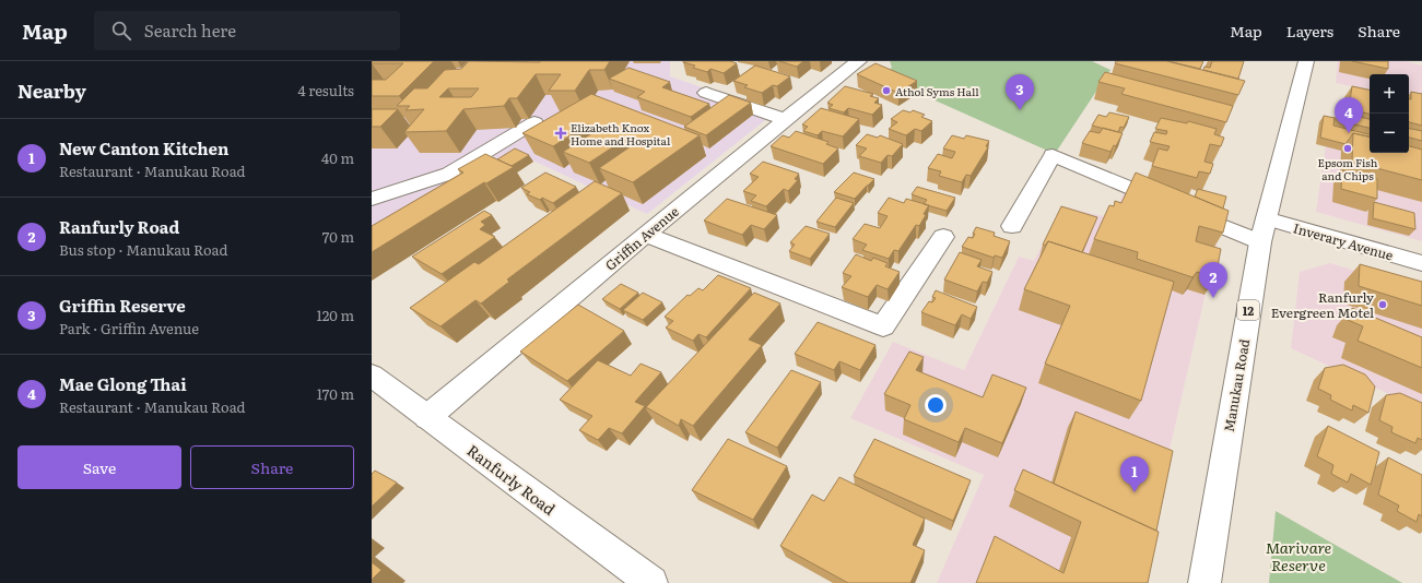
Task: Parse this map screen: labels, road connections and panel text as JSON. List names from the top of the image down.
{
  "streets": {
    "main road": [
      "Griffin Avenue",
      "Inverary Avenue",
      "12",
      "Manukau Road",
      "Ranfurly Road"
    ]
  },
  "crossings": [
    ["Griffin Avenue", "Ranfurly Road"],
    ["Inverary Avenue", "Manukau Road"]
  ],
  "parks": ["Marivare Reserve"],
  "places": {
    "other": ["Athol Syms Hall", "Epsom Fish and Chips", "Ranfurly Evergreen Motel"],
    "health": ["Elizabeth Knox Home and Hospital"]
  },
  "page": {
    "header": "Map",
    "search": "Search here",
    "nav": ["Map", "Layers", "Share"],
    "heading": ["Nearby", "4 results"],
    "map_buttons": ["+", "−"],
    "pins": [
      "3",
      "4",
      "2",
      "1"
    ],
    "list": [
      {
        "mark": "1",
        "name": "New Canton Kitchen",
        "note": "Restaurant · Manukau Road",
        "value": "40 m"
      },
      {
        "mark": "2",
        "name": "Ranfurly Road",
        "note": "Bus stop · Manukau Road",
        "value": "70 m"
      },
      {
        "mark": "3",
        "name": "Griffin Reserve",
        "note": "Park · Griffin Avenue",
        "value": "120 m"
      },
      {
        "mark": "4",
        "name": "Mae Glong Thai",
        "note": "Restaurant · Manukau Road",
        "value": "170 m"
      }
    ],
    "buttons": ["Save", "Share"]
  }
}
